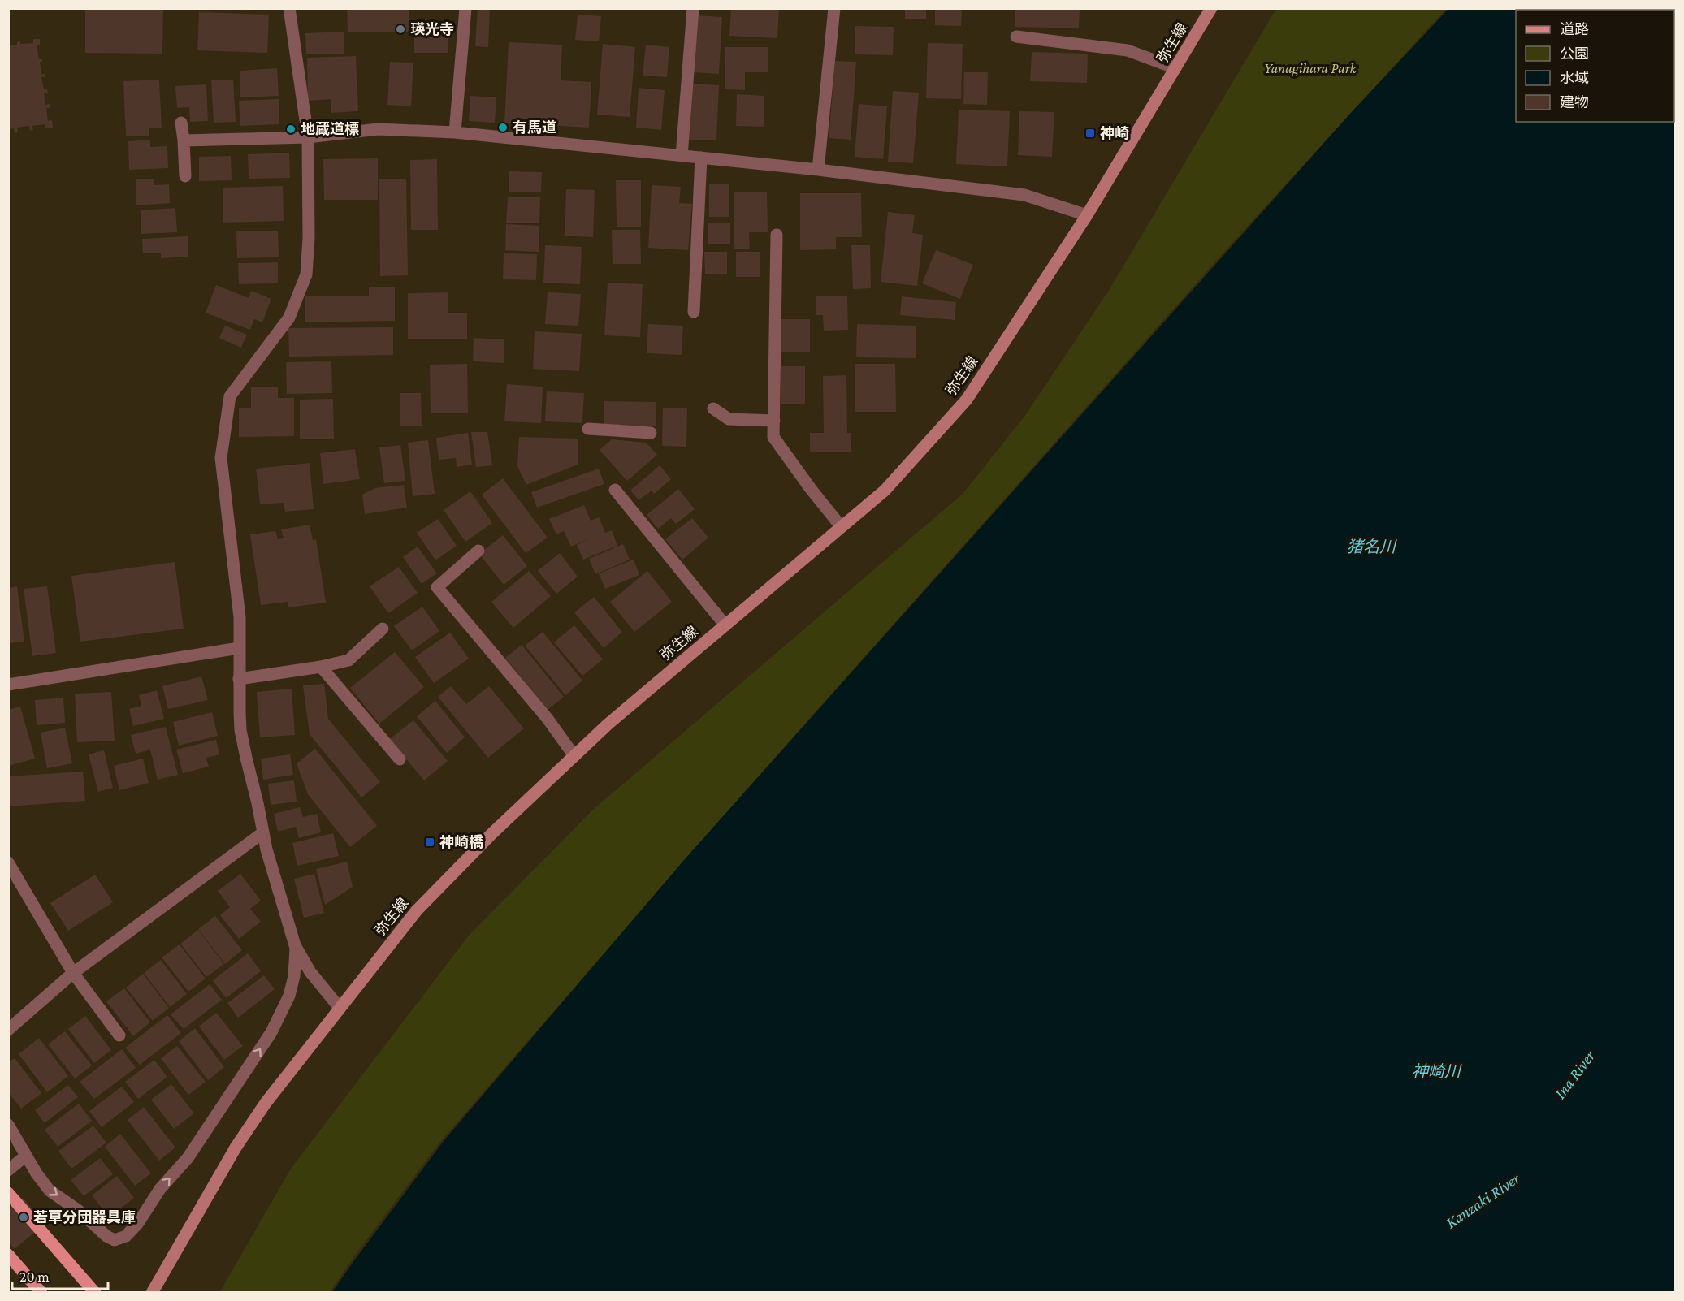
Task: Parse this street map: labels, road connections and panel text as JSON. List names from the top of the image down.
{
  "streets": {
    "street": ["弥生線"]
  },
  "water": [
    "猪名川",
    "神崎川",
    "Ina River",
    "Kanzaki River"
  ],
  "parks": ["Yanagihara Park"],
  "places": {
    "other": [
      "瑛光寺",
      "有馬道",
      "地蔵道標",
      "若草分団器具庫"
    ],
    "transit": ["神崎", "神崎橋"]
  },
  "legend": [
    "道路",
    "公園",
    "水域",
    "建物"
  ],
  "scale_bar": "20 m"
}
